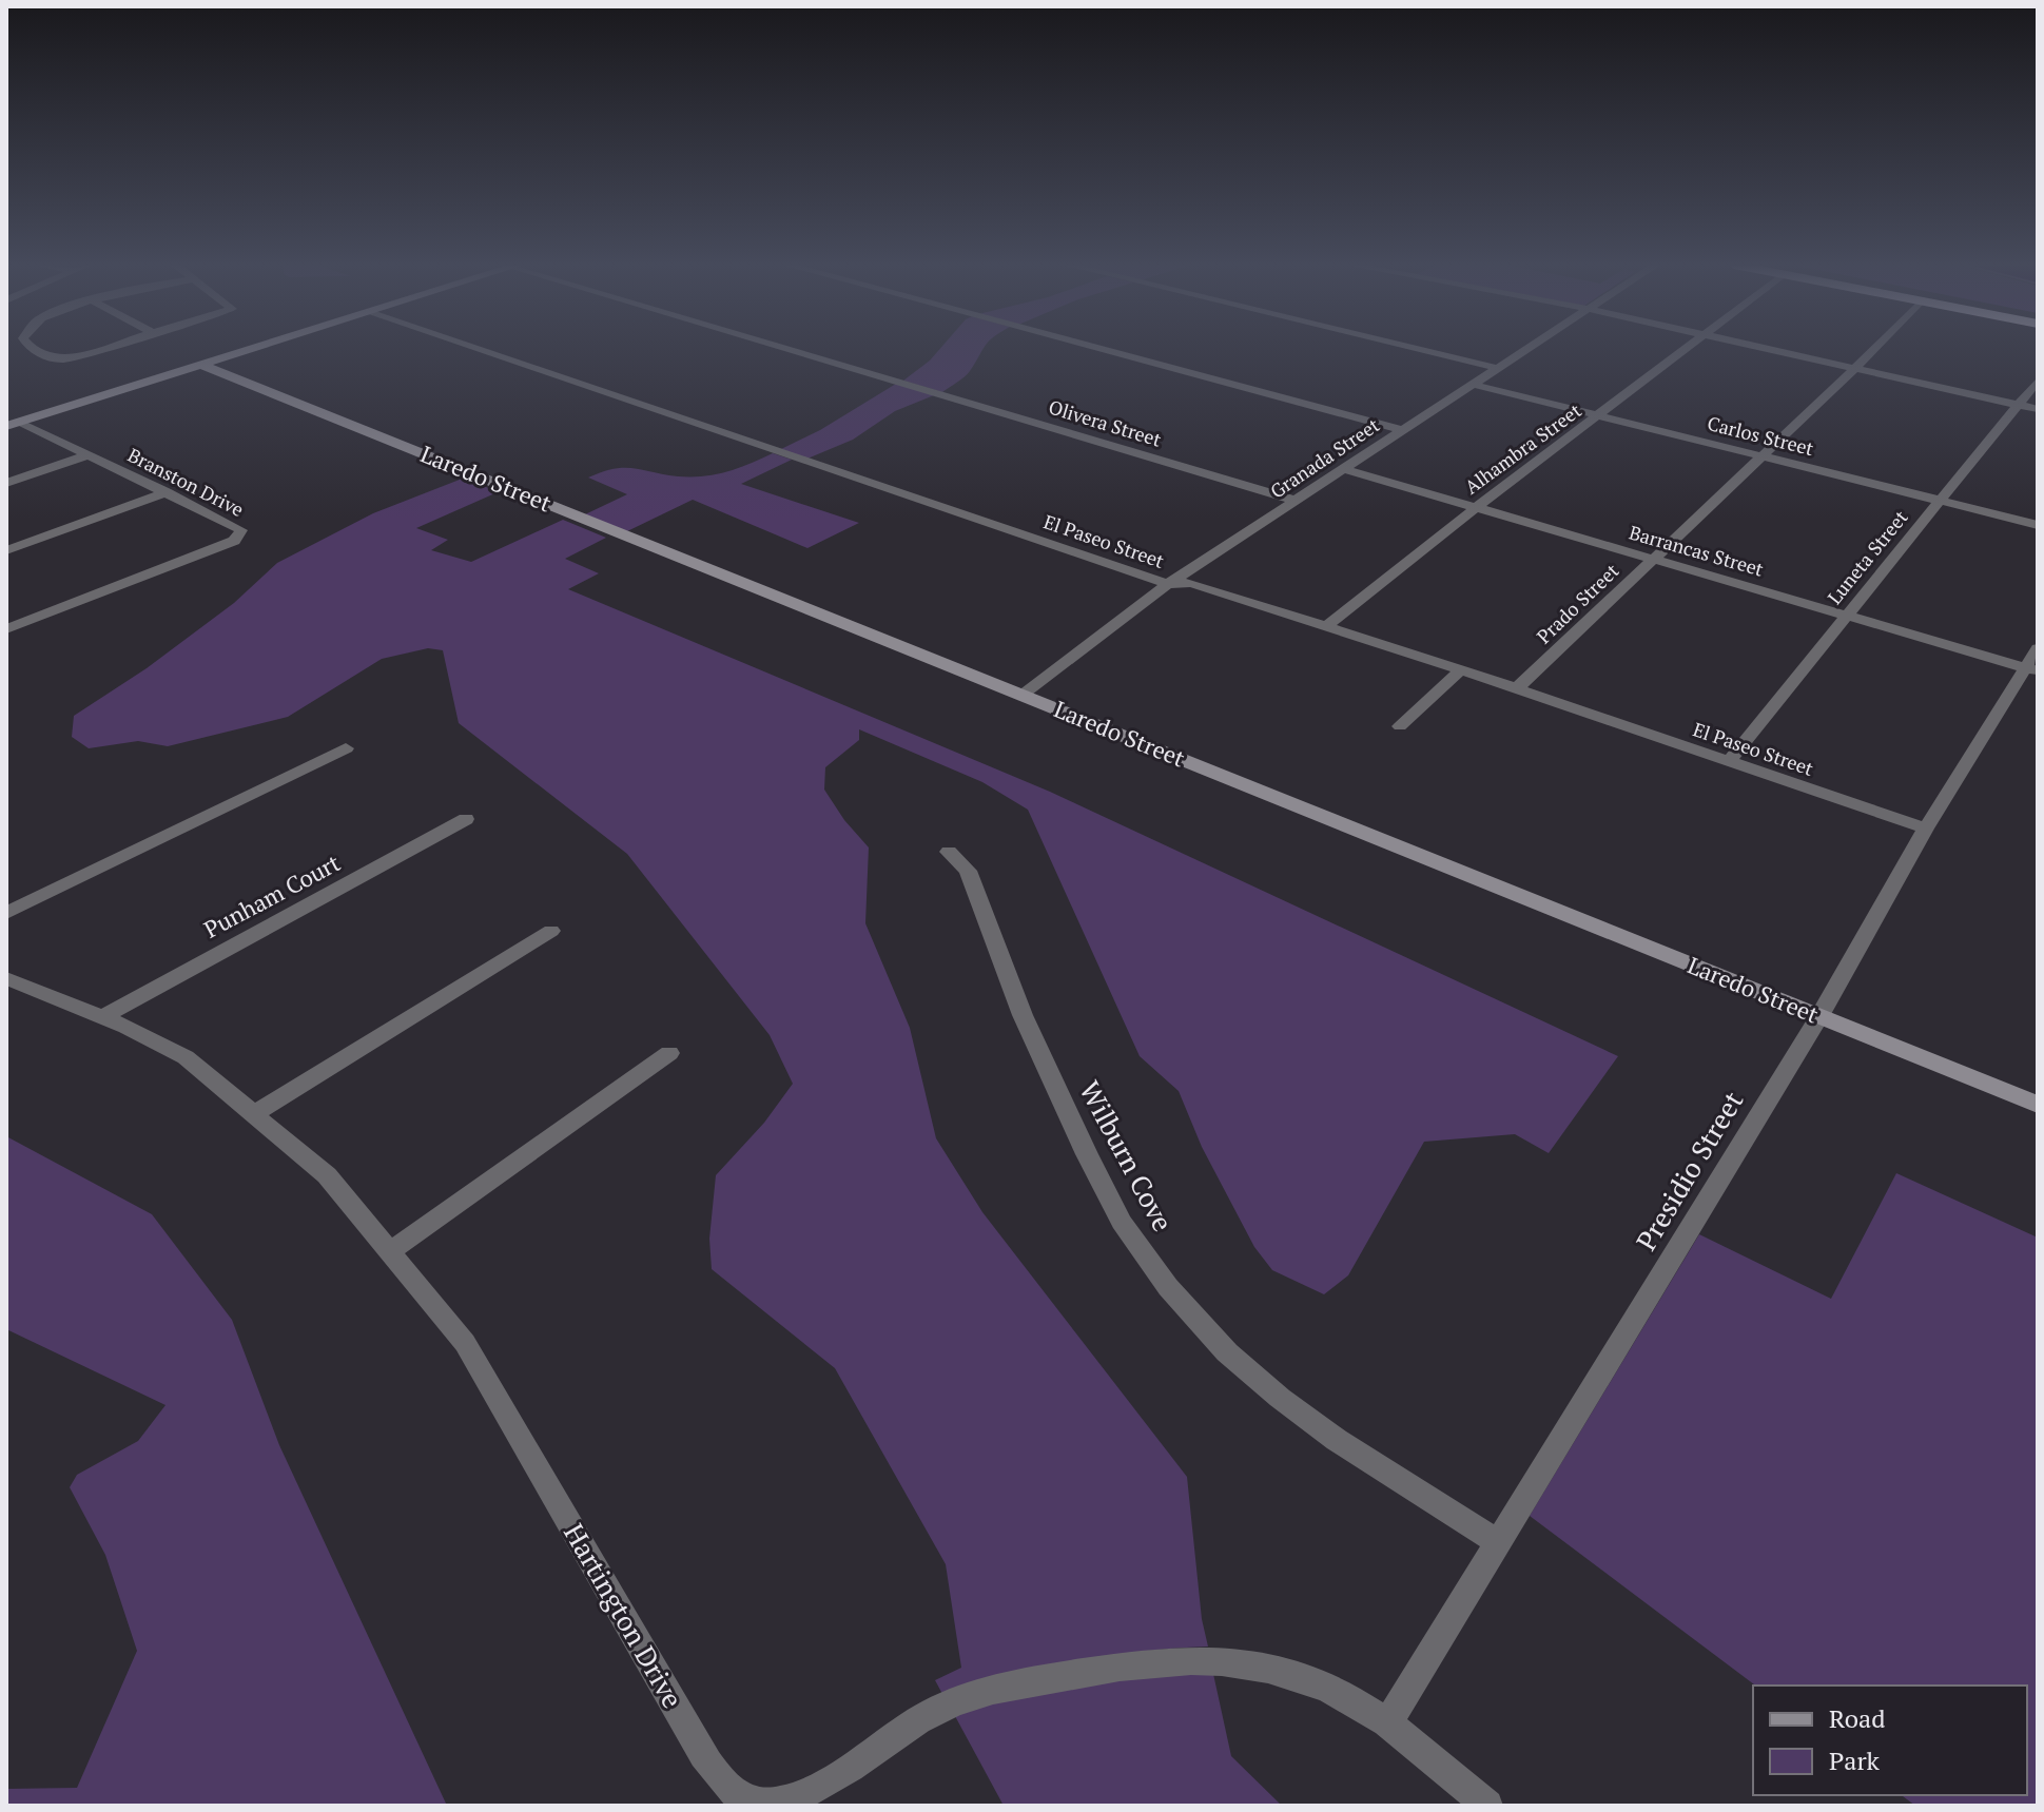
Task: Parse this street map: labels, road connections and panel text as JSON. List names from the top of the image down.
{
  "streets": {
    "street": [
      "Olivera Street",
      "Carlos Street",
      "Alhambra Street",
      "Granada Street",
      "Laredo Street",
      "Branston Drive",
      "El Paseo Street",
      "Barrancas Street",
      "Luneta Street",
      "Prado Street",
      "Punham Court",
      "Wilburn Cove",
      "Presidio Street",
      "Hartington Drive"
    ]
  },
  "crossings": [
    ["Olivera Street", "Granada Street"],
    ["Carlos Street", "Alhambra Street"],
    ["Carlos Street", "Granada Street"],
    ["Carlos Street", "Luneta Street"],
    ["Carlos Street", "Prado Street"],
    ["Alhambra Street", "El Paseo Street"],
    ["Alhambra Street", "Barrancas Street"],
    ["Granada Street", "Laredo Street"],
    ["Granada Street", "El Paseo Street"],
    ["Granada Street", "Barrancas Street"],
    ["Laredo Street", "Presidio Street"],
    ["El Paseo Street", "Luneta Street"],
    ["El Paseo Street", "Prado Street"],
    ["El Paseo Street", "Presidio Street"],
    ["Barrancas Street", "Luneta Street"],
    ["Barrancas Street", "Prado Street"],
    ["Barrancas Street", "Presidio Street"],
    ["Punham Court", "Hartington Drive"],
    ["Wilburn Cove", "Presidio Street"],
    ["Presidio Street", "Hartington Drive"]
  ],
  "legend": ["Road", "Park"]
}
